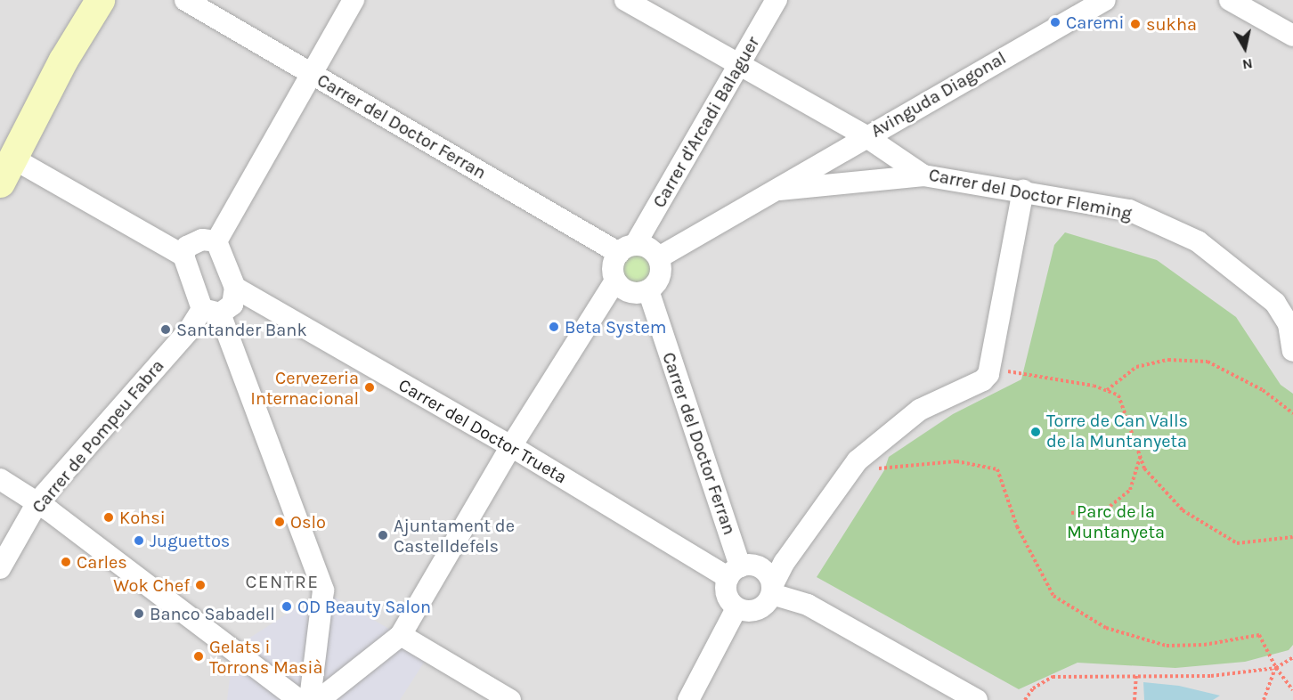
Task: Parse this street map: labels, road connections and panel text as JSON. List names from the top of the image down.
{
  "streets": {
    "street": [
      "Avinguda Diagonal",
      "Carrer d'Arcadi Balaguer",
      "Carrer del Doctor Ferran",
      "Carrer del Doctor Fleming",
      "Carrer del Doctor Trueta",
      "Carrer de Pompeu Fabra"
    ]
  },
  "crossings": [
    ["Avinguda Diagonal", "Carrer d'Arcadi Balaguer"],
    ["Avinguda Diagonal", "Carrer del Doctor Ferran"],
    ["Avinguda Diagonal", "Carrer del Doctor Fleming"],
    ["Carrer d'Arcadi Balaguer", "Carrer del Doctor Ferran"],
    ["Carrer d'Arcadi Balaguer", "Carrer del Doctor Fleming"],
    ["Carrer del Doctor Ferran", "Carrer del Doctor Trueta"],
    ["Carrer del Doctor Trueta", "Carrer de Pompeu Fabra"]
  ],
  "districts": ["CENTRE"],
  "parks": ["Parc de la Muntanyeta"],
  "places": [
    "Caremi",
    "sukha",
    "Beta System",
    "Santander Bank",
    "Cervezeria Internacional",
    "Torre de Can Valls de la Muntanyeta",
    "Kohsi",
    "Oslo",
    "Ajuntament de Castelldefels",
    "Juguettos",
    "Carles",
    "Wok Chef",
    "OD Beauty Salon",
    "Banco Sabadell",
    "Gelats i Torrons Masià"
  ],
  "north": "bottom"
}
